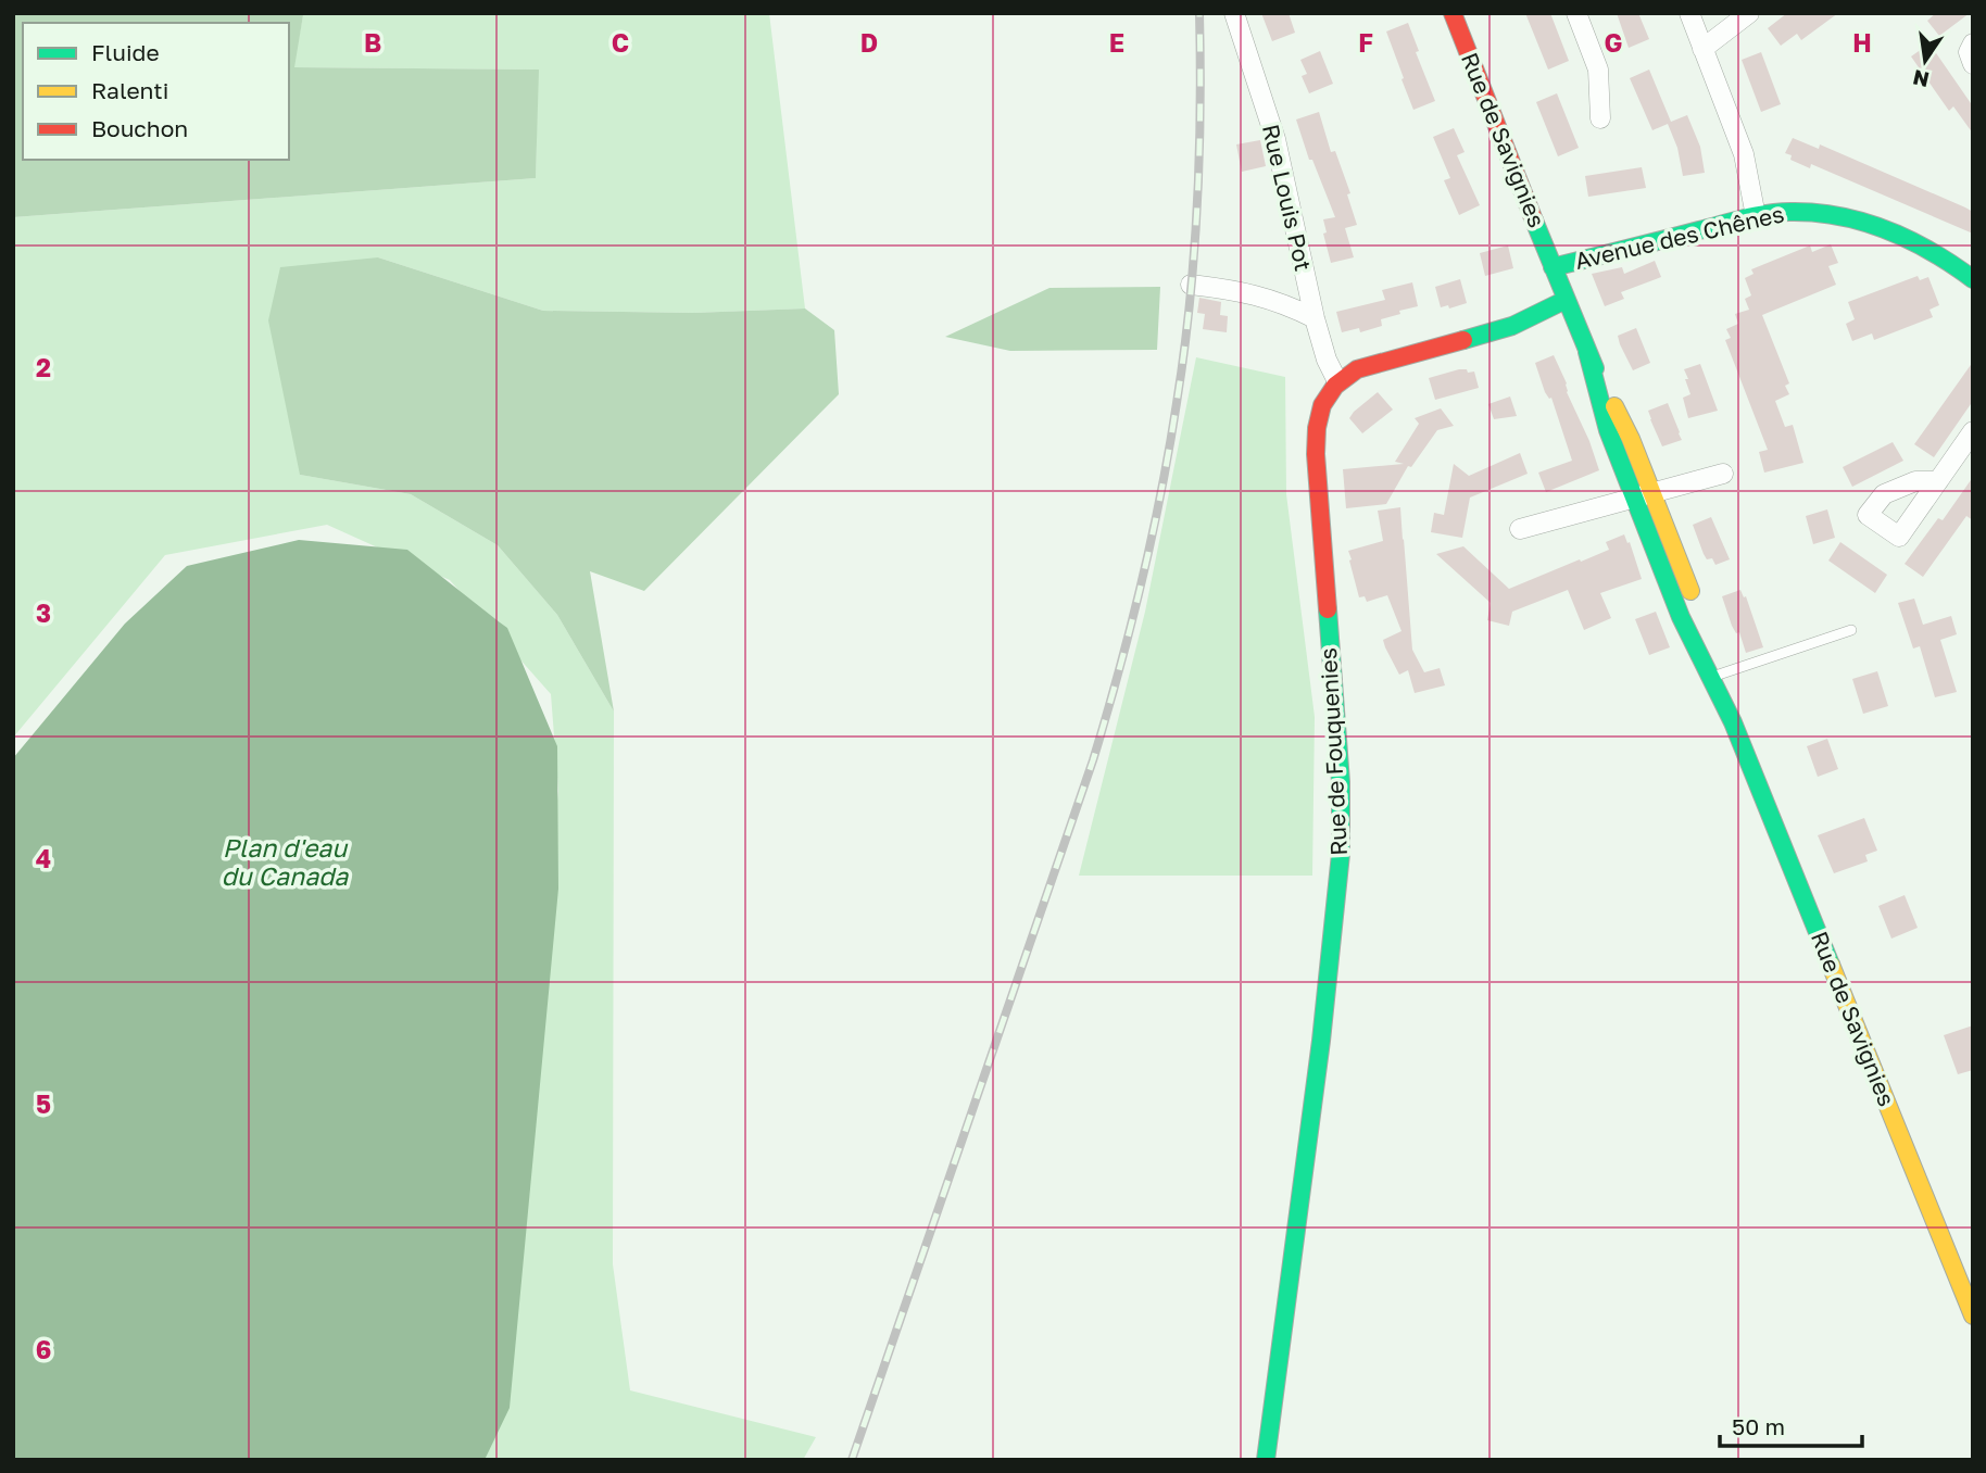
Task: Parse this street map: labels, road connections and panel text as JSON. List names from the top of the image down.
{
  "streets": {
    "street": [
      "Rue de Savignies",
      "Rue Louis Pot",
      "Avenue des Chênes",
      "Rue de Fouquenies"
    ]
  },
  "crossings": [
    ["Rue de Savignies", "Avenue des Chênes"],
    ["Rue Louis Pot", "Rue de Fouquenies"]
  ],
  "water": ["Plan d'eau du Canada"],
  "legend": ["Fluide", "Ralenti", "Bouchon"],
  "scale_bar": "50 m",
  "north": "bottom",
  "grid": {
    "columns": [
      "B",
      "C",
      "D",
      "E",
      "F",
      "G",
      "H"
    ],
    "rows": [
      "2",
      "3",
      "4",
      "5",
      "6"
    ]
  }
}
